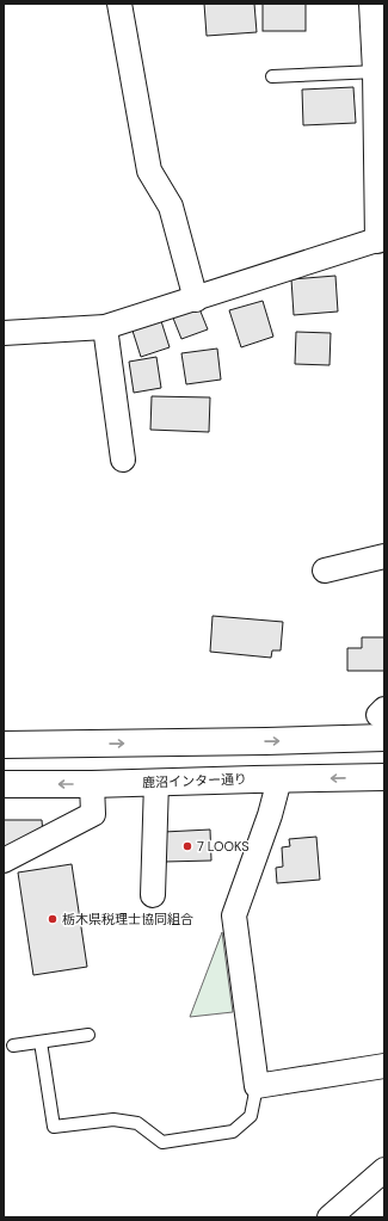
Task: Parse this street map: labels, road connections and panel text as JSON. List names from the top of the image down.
{
  "streets": {
    "main road": ["鹿沼インター通り"]
  },
  "places": ["7 LOOKS", "栃木県税理士協同組合"]
}
